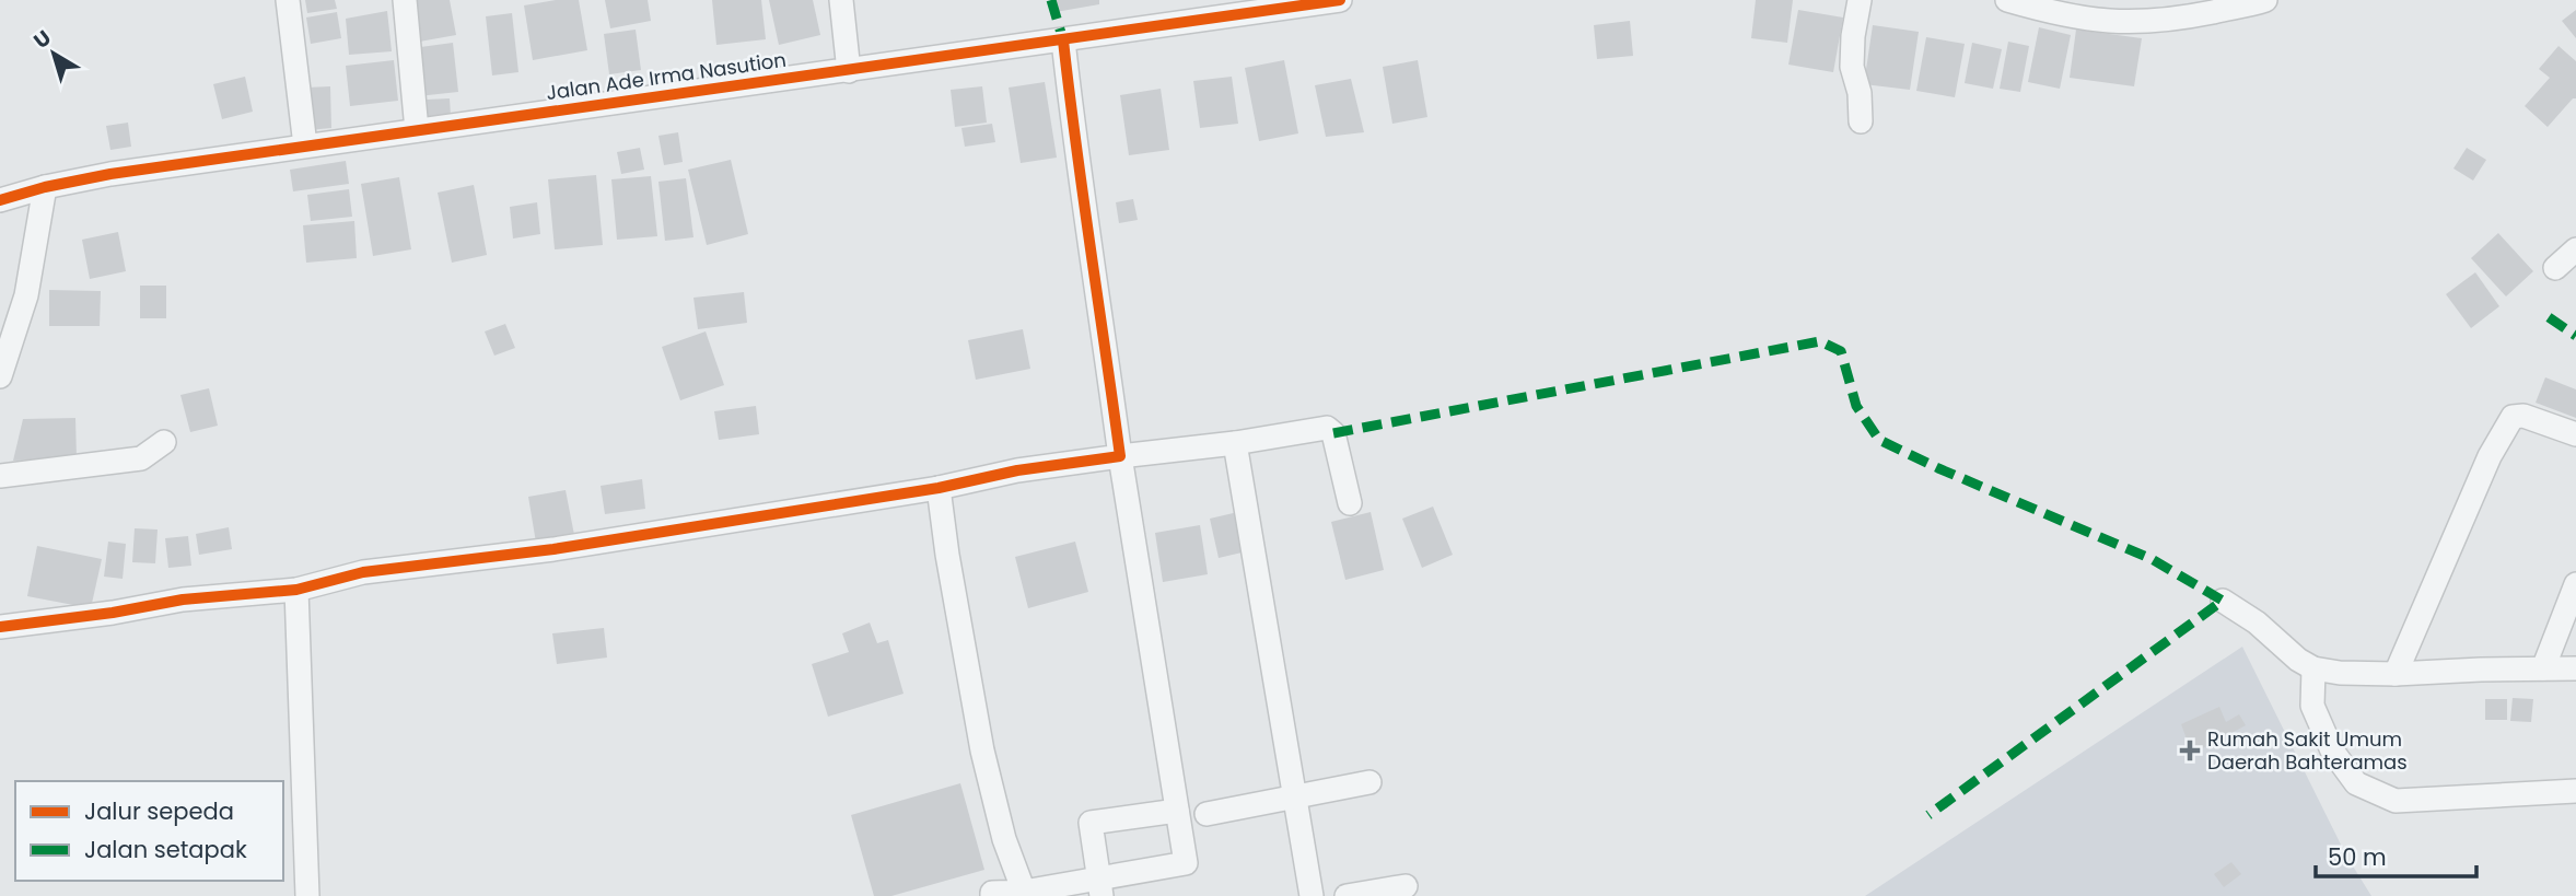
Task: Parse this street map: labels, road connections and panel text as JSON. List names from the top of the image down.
{
  "streets": {
    "street": ["Jalan Ade Irma Nasution"]
  },
  "places": {
    "health": ["Rumah Sakit Umum Daerah Bahteramas"]
  },
  "legend": ["Jalur sepeda", "Jalan setapak"],
  "scale_bar": "50 m",
  "north": "top left"
}
